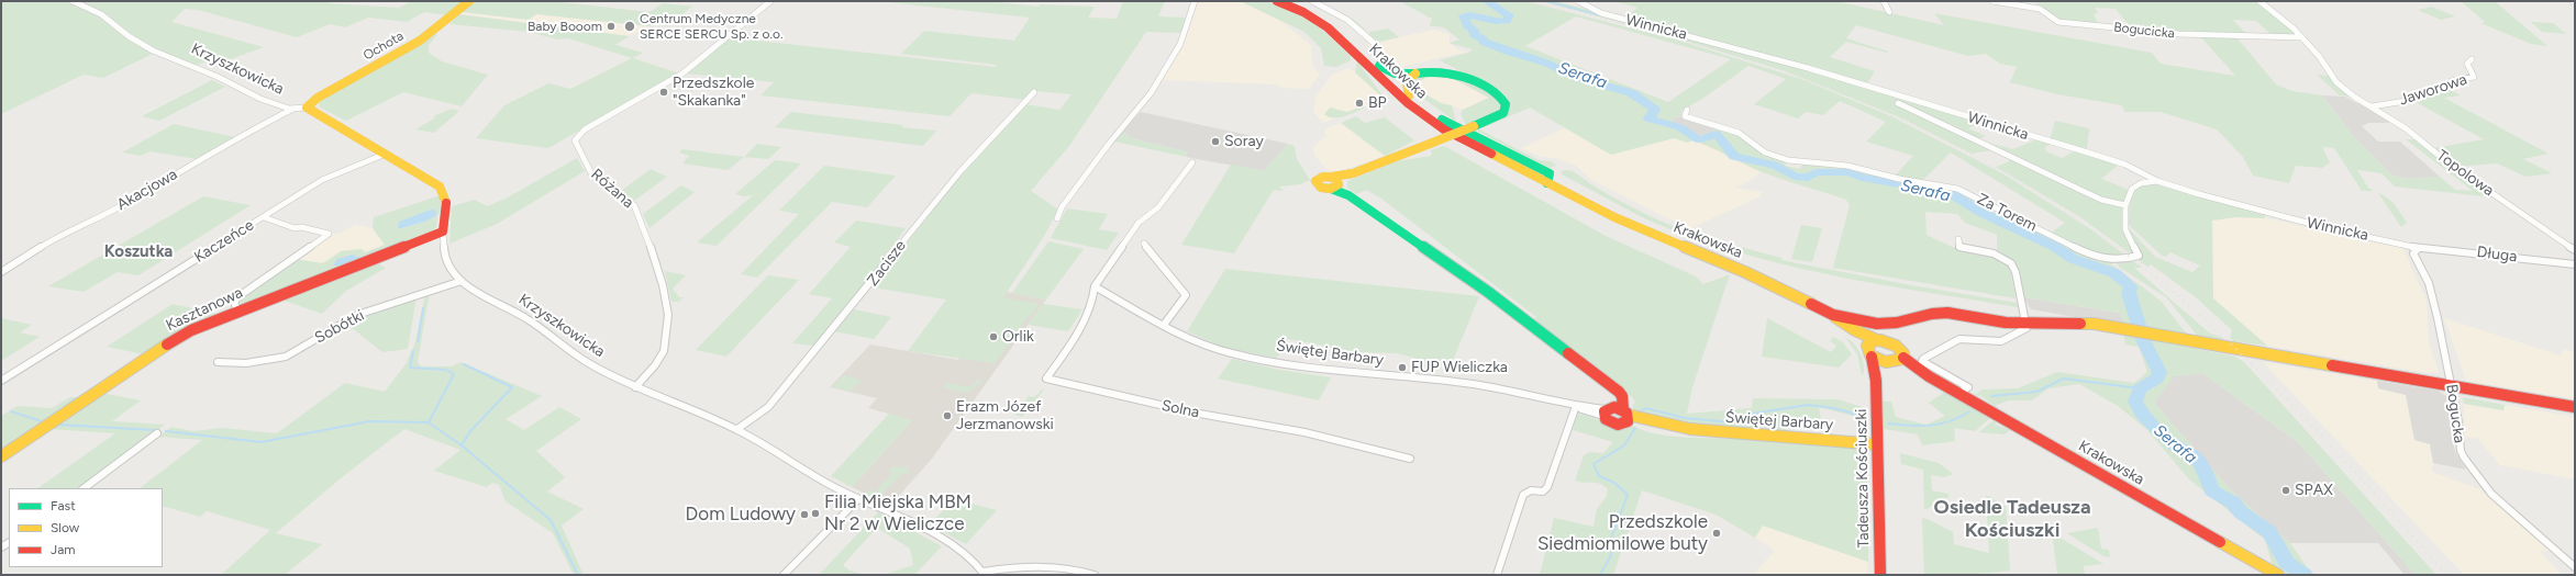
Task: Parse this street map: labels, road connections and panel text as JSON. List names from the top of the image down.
{
  "streets": {
    "main road": [
      "Ochota",
      "Krzyszkowicka",
      "Krakowska",
      "Kasztanowa",
      "Świętej Barbary",
      "Tadeusza Kościuszki"
    ],
    "street": [
      "Winnicka",
      "Bogucicka",
      "Jaworowa",
      "Topolowa",
      "Różana",
      "Akacjowa",
      "Za Torem",
      "Kaczeńce",
      "Długa",
      "Zacisze",
      "Sobótki",
      "Solna",
      "Bogucka"
    ]
  },
  "crossings": [
    ["Winnicka", "Za Torem"],
    ["Winnicka", "Długa"],
    ["Winnicka", "Bogucka"],
    ["Bogucicka", "Topolowa"],
    ["Ochota", "Krzyszkowicka"],
    ["Krzyszkowicka", "Różana"],
    ["Krzyszkowicka", "Akacjowa"],
    ["Krzyszkowicka", "Kaczeńce"],
    ["Krzyszkowicka", "Zacisze"],
    ["Krzyszkowicka", "Kasztanowa"],
    ["Krzyszkowicka", "Sobótki"],
    ["Krakowska", "Tadeusza Kościuszki"],
    ["Jaworowa", "Topolowa"],
    ["Długa", "Bogucka"],
    ["Świętej Barbary", "Solna"],
    ["Świętej Barbary", "Tadeusza Kościuszki"]
  ],
  "districts": ["Koszutka", "Osiedle Tadeusza Kościuszki"],
  "water": ["Serafa"],
  "places": [
    "Baby Booom",
    "Centrum Medyczne SERCE SERCU Sp. z o.o.",
    "Przedszkole \"Skakanka\"",
    "BP",
    "Soray",
    "Orlik",
    "FUP Wieliczka",
    "Erazm Józef Jerzmanowski",
    "SPAX",
    "Filia Miejska MBM Nr 2 w Wieliczce",
    "Dom Ludowy",
    "Przedszkole Siedmiomilowe buty"
  ],
  "legend": ["Fast", "Slow", "Jam"]
}
